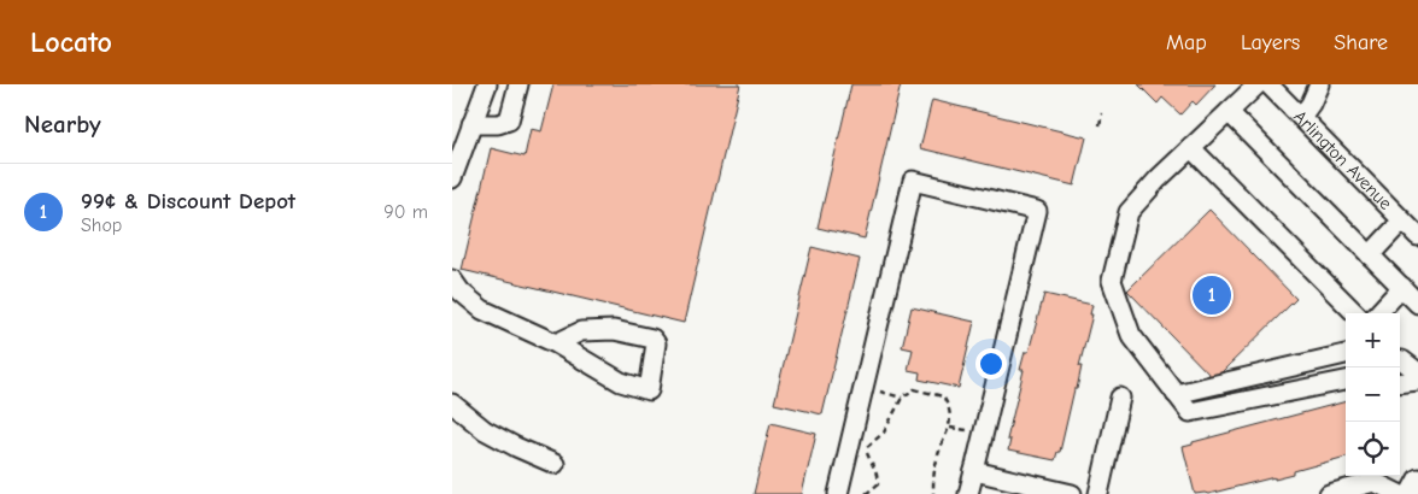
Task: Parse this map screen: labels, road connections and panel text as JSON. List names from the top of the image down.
{
  "streets": {
    "street": ["Arlington Avenue"]
  },
  "page": {
    "header": "Locato",
    "nav": ["Map", "Layers", "Share"],
    "heading": "Nearby",
    "list": [
      {
        "mark": "1",
        "name": "99¢ & Discount Depot",
        "note": "Shop",
        "value": "90 m"
      }
    ],
    "pins": "1",
    "map_buttons": ["+", "−"]
  }
}
